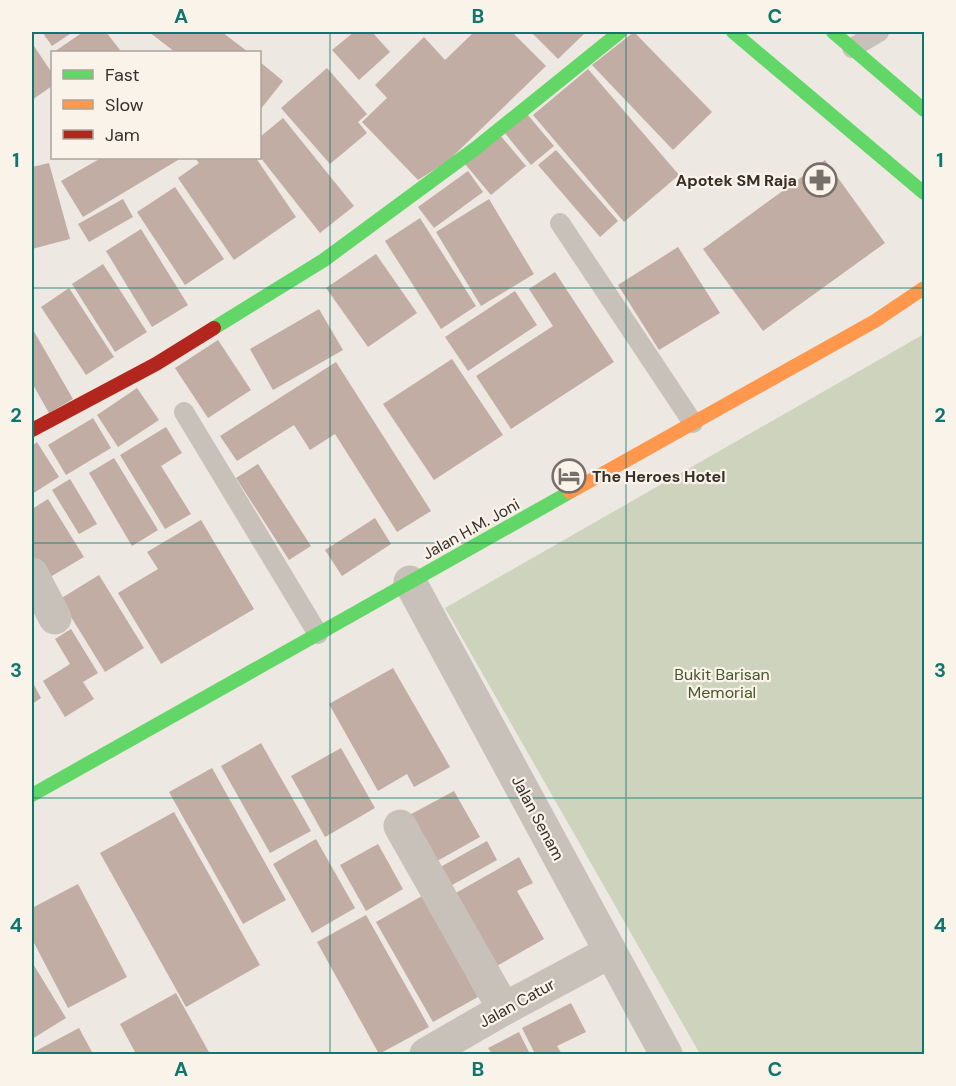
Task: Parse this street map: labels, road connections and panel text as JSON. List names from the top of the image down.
{
  "streets": {
    "street": ["Jalan H.M. Joni", "Jalan Senam", "Jalan Catur"]
  },
  "crossings": [
    ["Jalan H.M. Joni", "Jalan Senam"],
    ["Jalan Senam", "Jalan Catur"]
  ],
  "parks": ["Bukit Barisan Memorial"],
  "places": {
    "pharmacy": ["Apotek SM Raja"],
    "hotel": ["The Heroes Hotel"]
  },
  "legend": ["Fast", "Slow", "Jam"],
  "grid": {
    "columns": ["A", "B", "C"],
    "rows": [
      "1",
      "2",
      "3",
      "4"
    ]
  }
}
